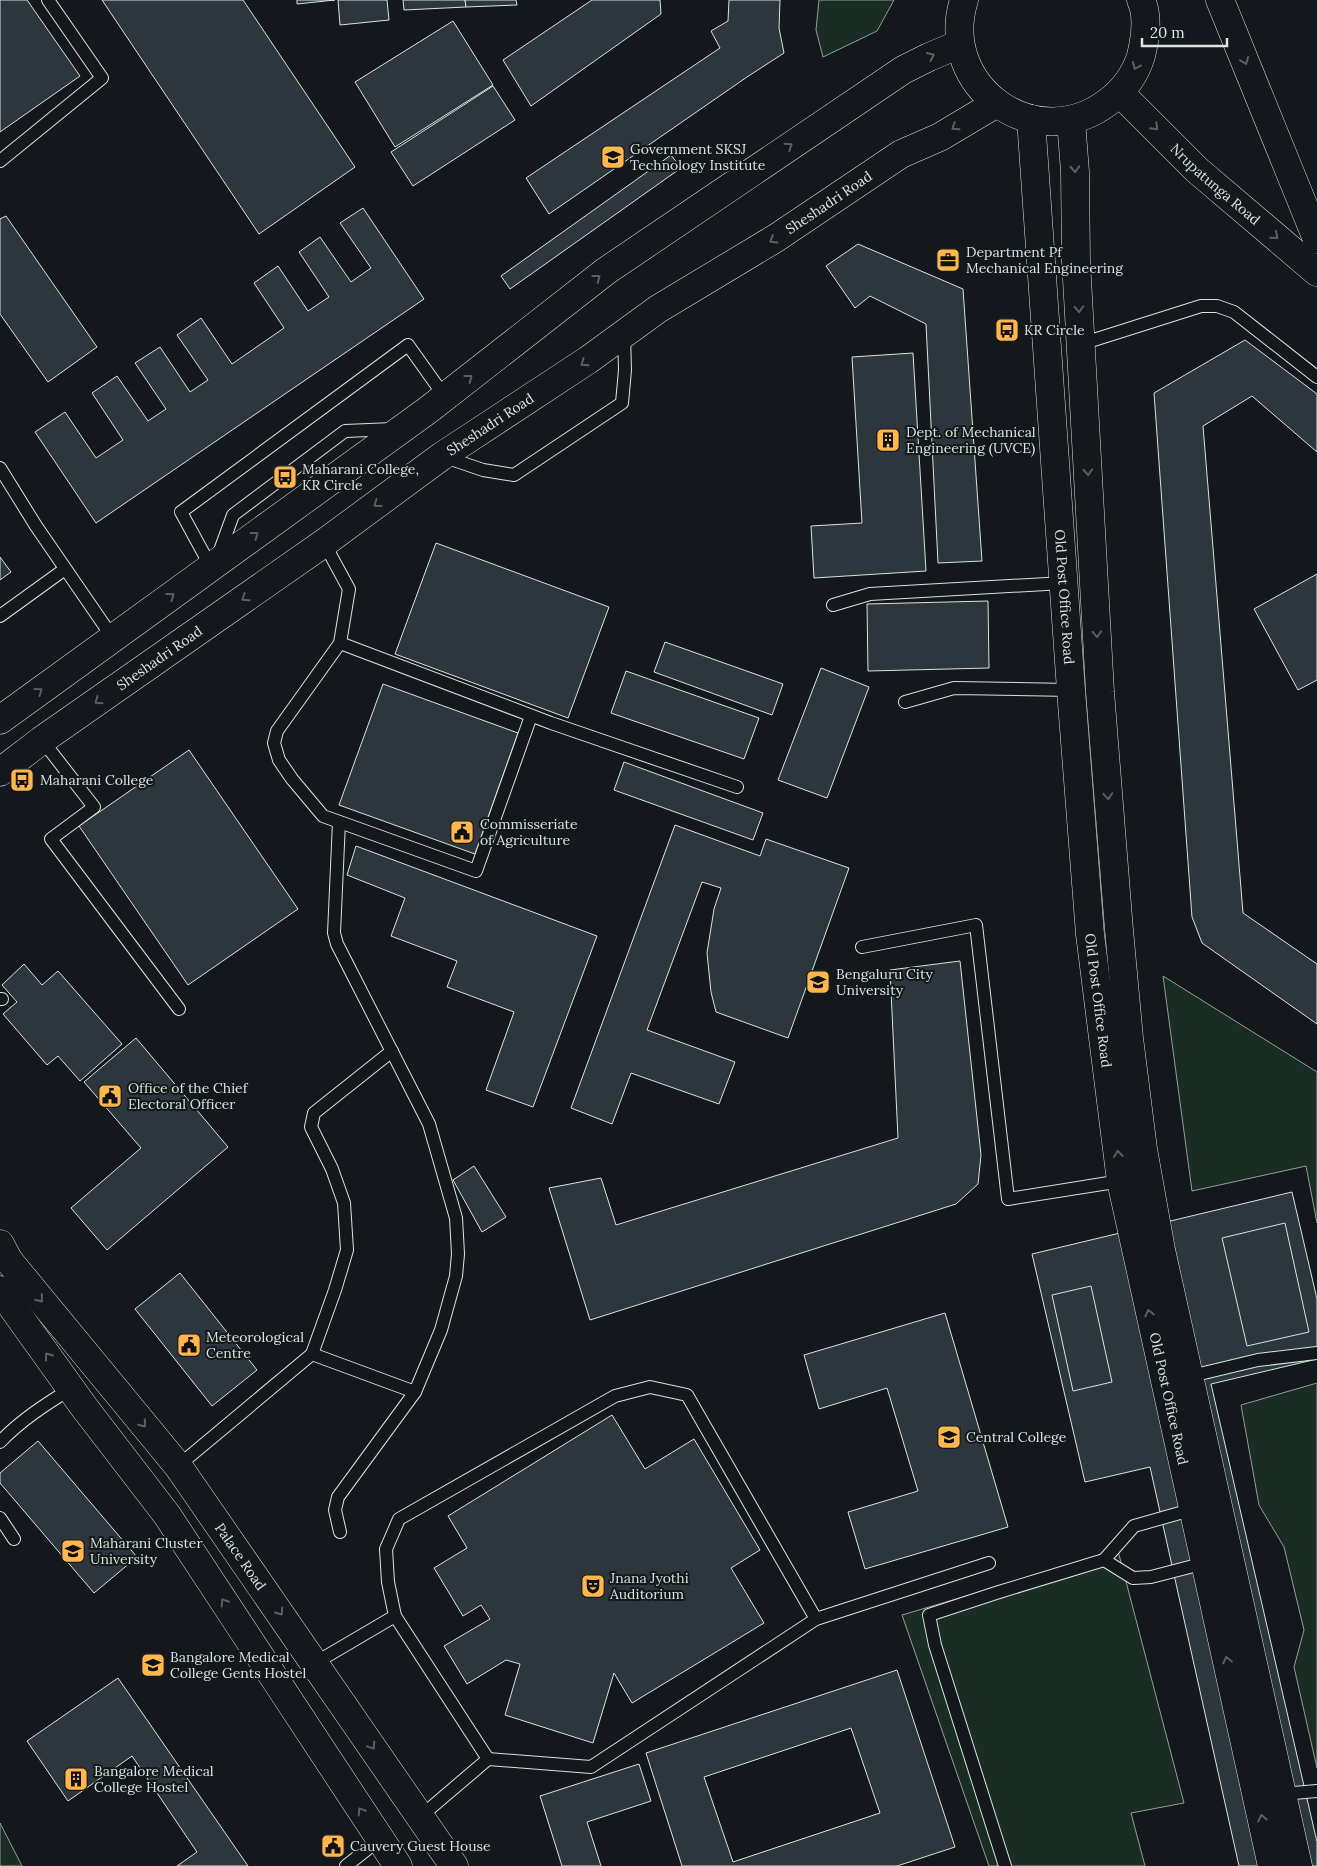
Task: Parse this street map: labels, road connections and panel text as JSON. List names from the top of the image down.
{
  "streets": {
    "main road": [
      "Nrupatunga Road",
      "Sheshadri Road",
      "Old Post Office Road",
      "Palace Road"
    ]
  },
  "places": {
    "school or university": [
      "Government SKSJ Technology Institute",
      "Bengaluru City University",
      "Central College",
      "Maharani Cluster University",
      "Bangalore Medical College Gents Hostel"
    ],
    "office": ["Department Pf Mechanical Engineering"],
    "bus stop": ["KR Circle", "Maharani College, KR Circle", "Maharani College"],
    "building": ["Dept. of Mechanical Engineering (UVCE)", "Bangalore Medical College Hostel"],
    "public building": [
      "Commisseriate of Agriculture",
      "Office of the Chief Electoral Officer",
      "Meteorological Centre",
      "Cauvery Guest House"
    ],
    "theatre": ["Jnana Jyothi Auditorium"]
  },
  "scale_bar": "20 m"
}
